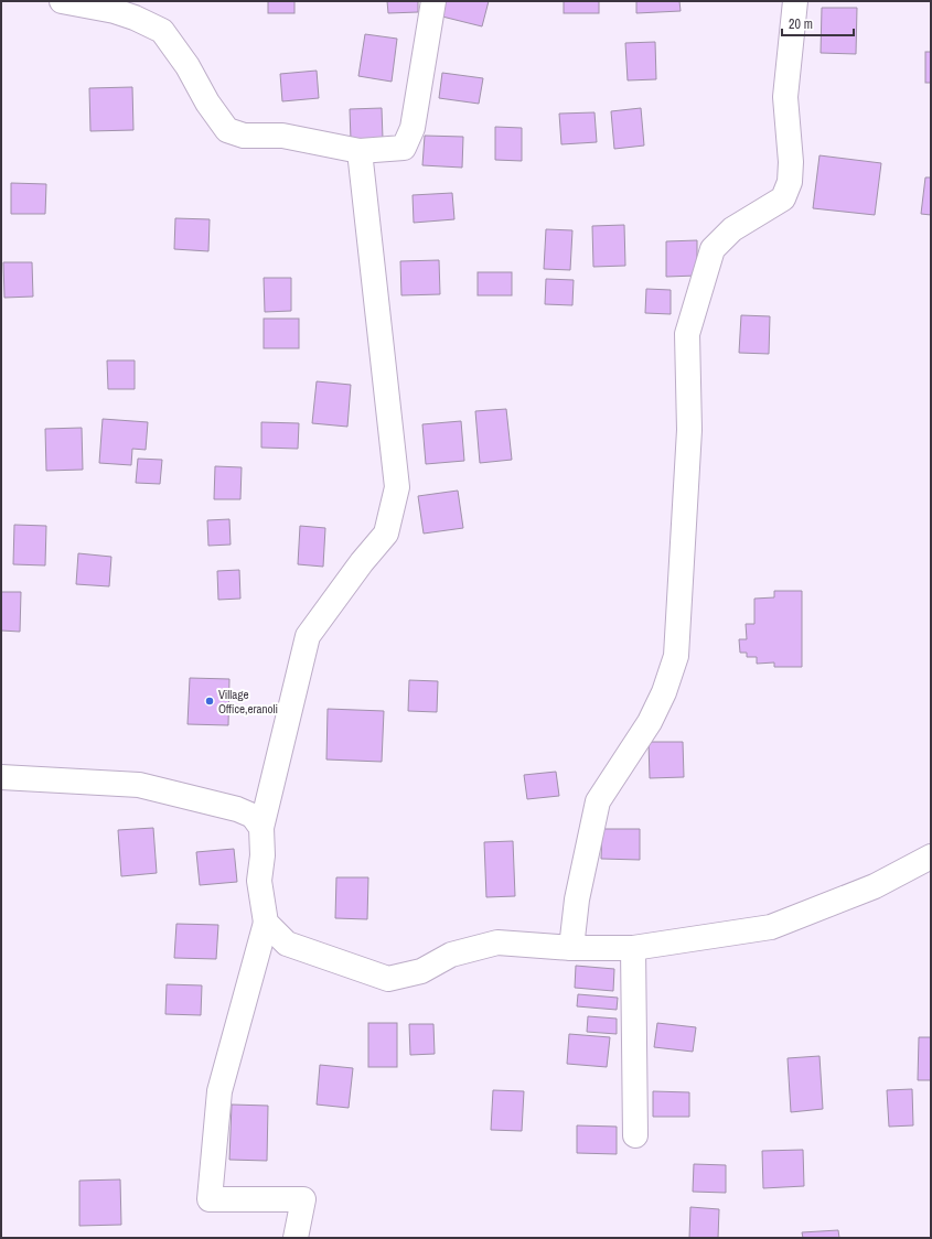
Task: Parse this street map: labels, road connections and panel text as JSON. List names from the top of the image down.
{
  "places": ["Village Office,eranoli"],
  "scale_bar": "20 m"
}
